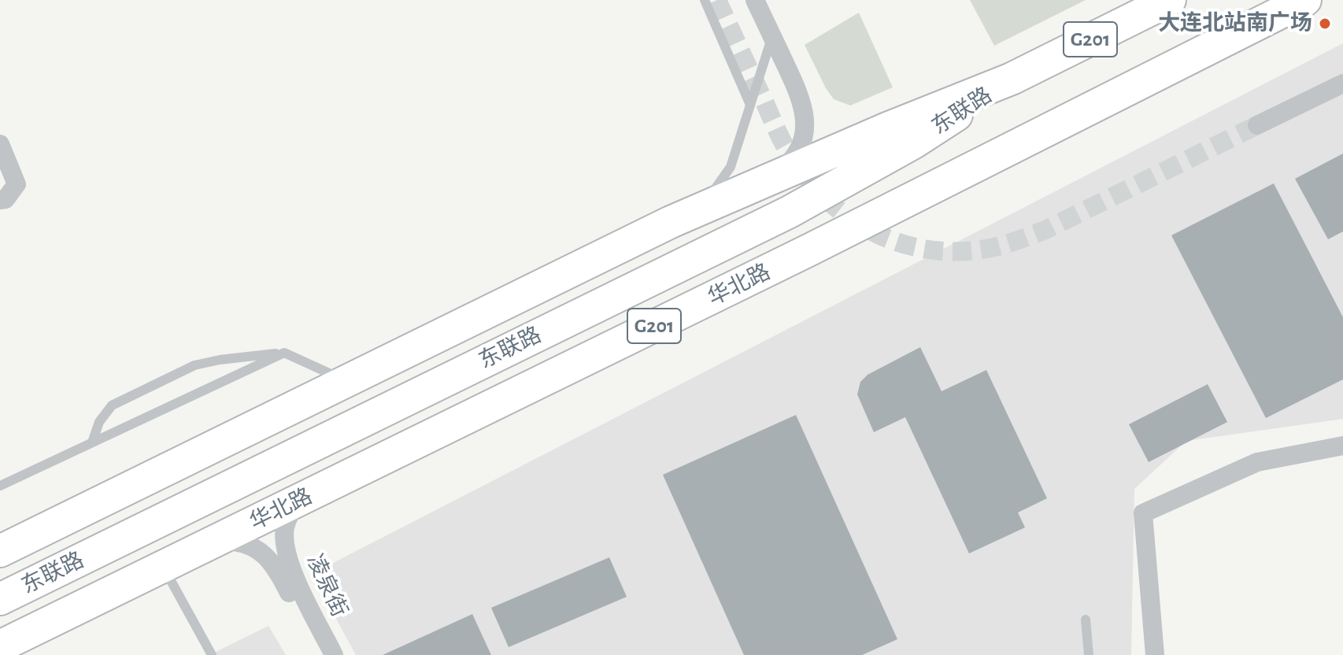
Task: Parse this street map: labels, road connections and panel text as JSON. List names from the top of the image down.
{
  "streets": {
    "highway": ["G201", "东联路", "华北路"],
    "street": ["凌泉街"]
  },
  "crossings": [
    ["G201", "东联路"],
    ["华北路", "凌泉街"]
  ],
  "places": ["大连北站南广场"]
}
